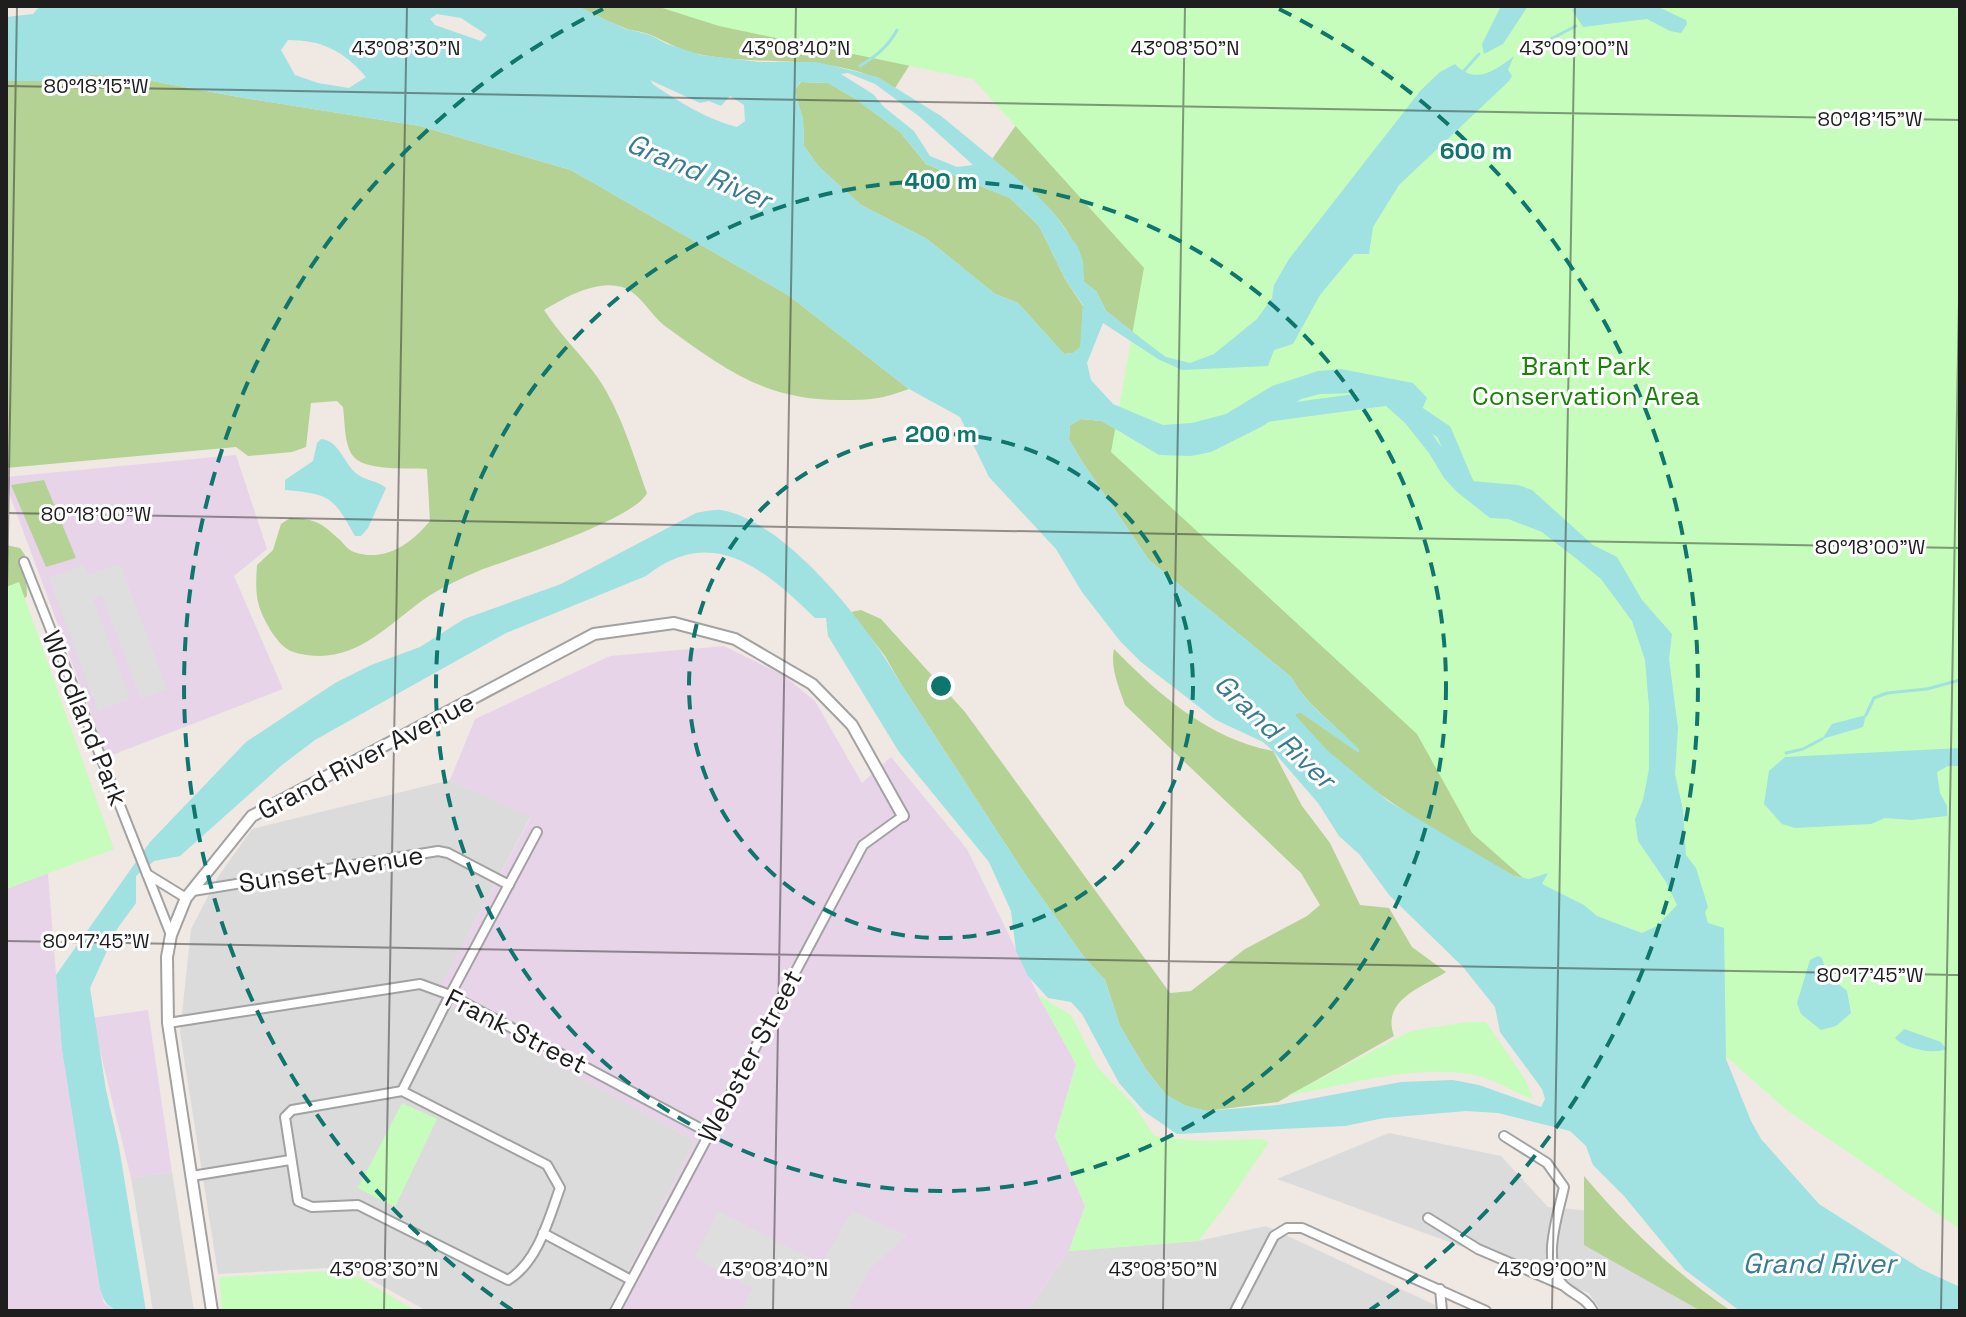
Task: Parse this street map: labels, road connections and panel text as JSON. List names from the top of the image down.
{
  "streets": {
    "street": [
      "Woodland Park",
      "Grand River Avenue",
      "Sunset Avenue",
      "Frank Street",
      "Webster Street"
    ]
  },
  "crossings": [
    ["Woodland Park", "Grand River Avenue"],
    ["Grand River Avenue", "Sunset Avenue"],
    ["Grand River Avenue", "Frank Street"],
    ["Grand River Avenue", "Webster Street"],
    ["Frank Street", "Webster Street"]
  ],
  "water": ["Grand River"],
  "parks": ["Brant Park Conservation Area"],
  "coordinates": [
    "43°08'30\"N",
    "43°08'40\"N",
    "43°08'50\"N",
    "43°09'00\"N",
    "80°18'15\"W",
    "80°18'00\"W",
    "80°17'45\"W"
  ],
  "rings": ["600 m", "400 m", "200 m"]
}
